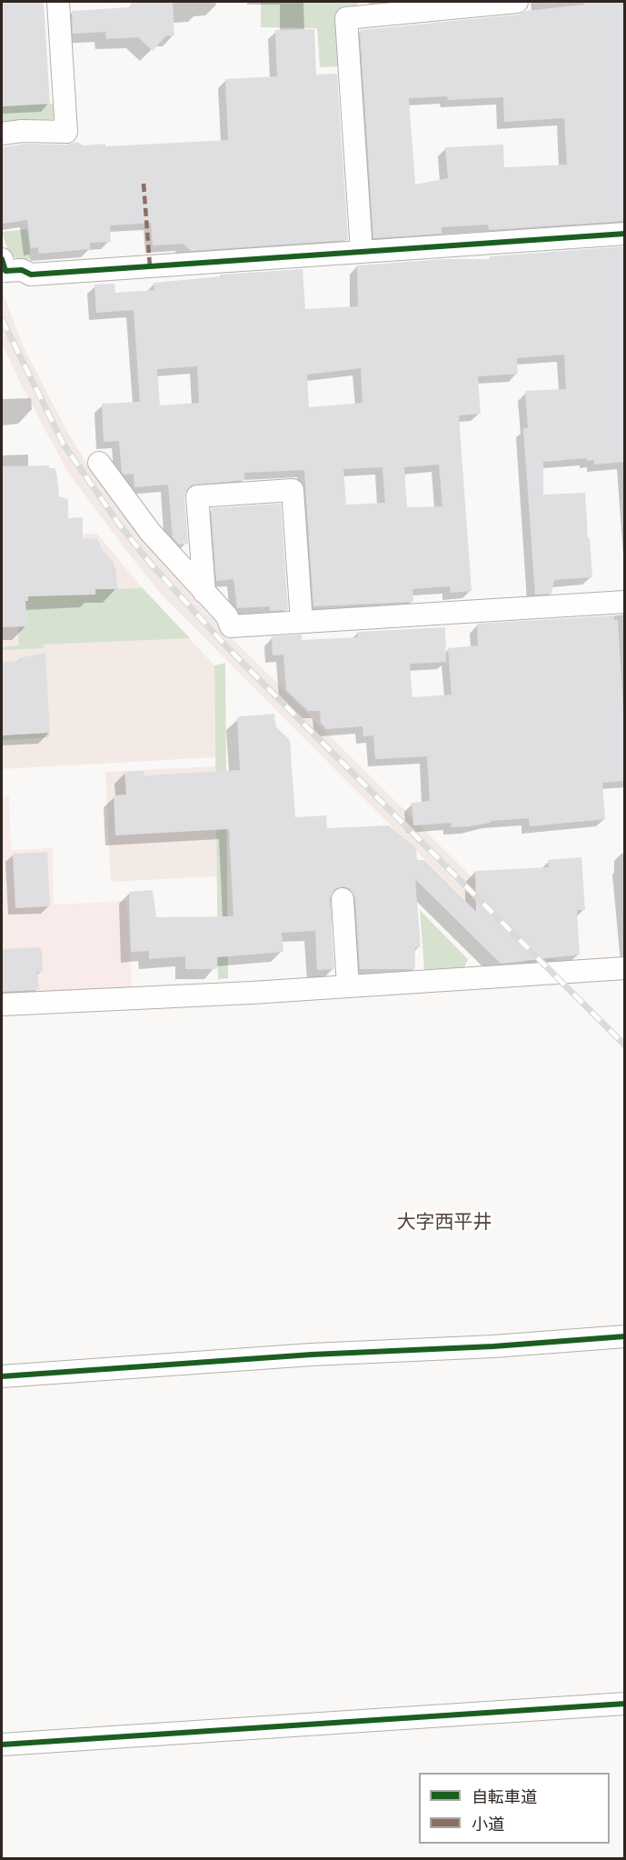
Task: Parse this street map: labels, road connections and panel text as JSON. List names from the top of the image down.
{
  "districts": ["大字西平井"],
  "legend": ["自転車道", "小道"]
}
